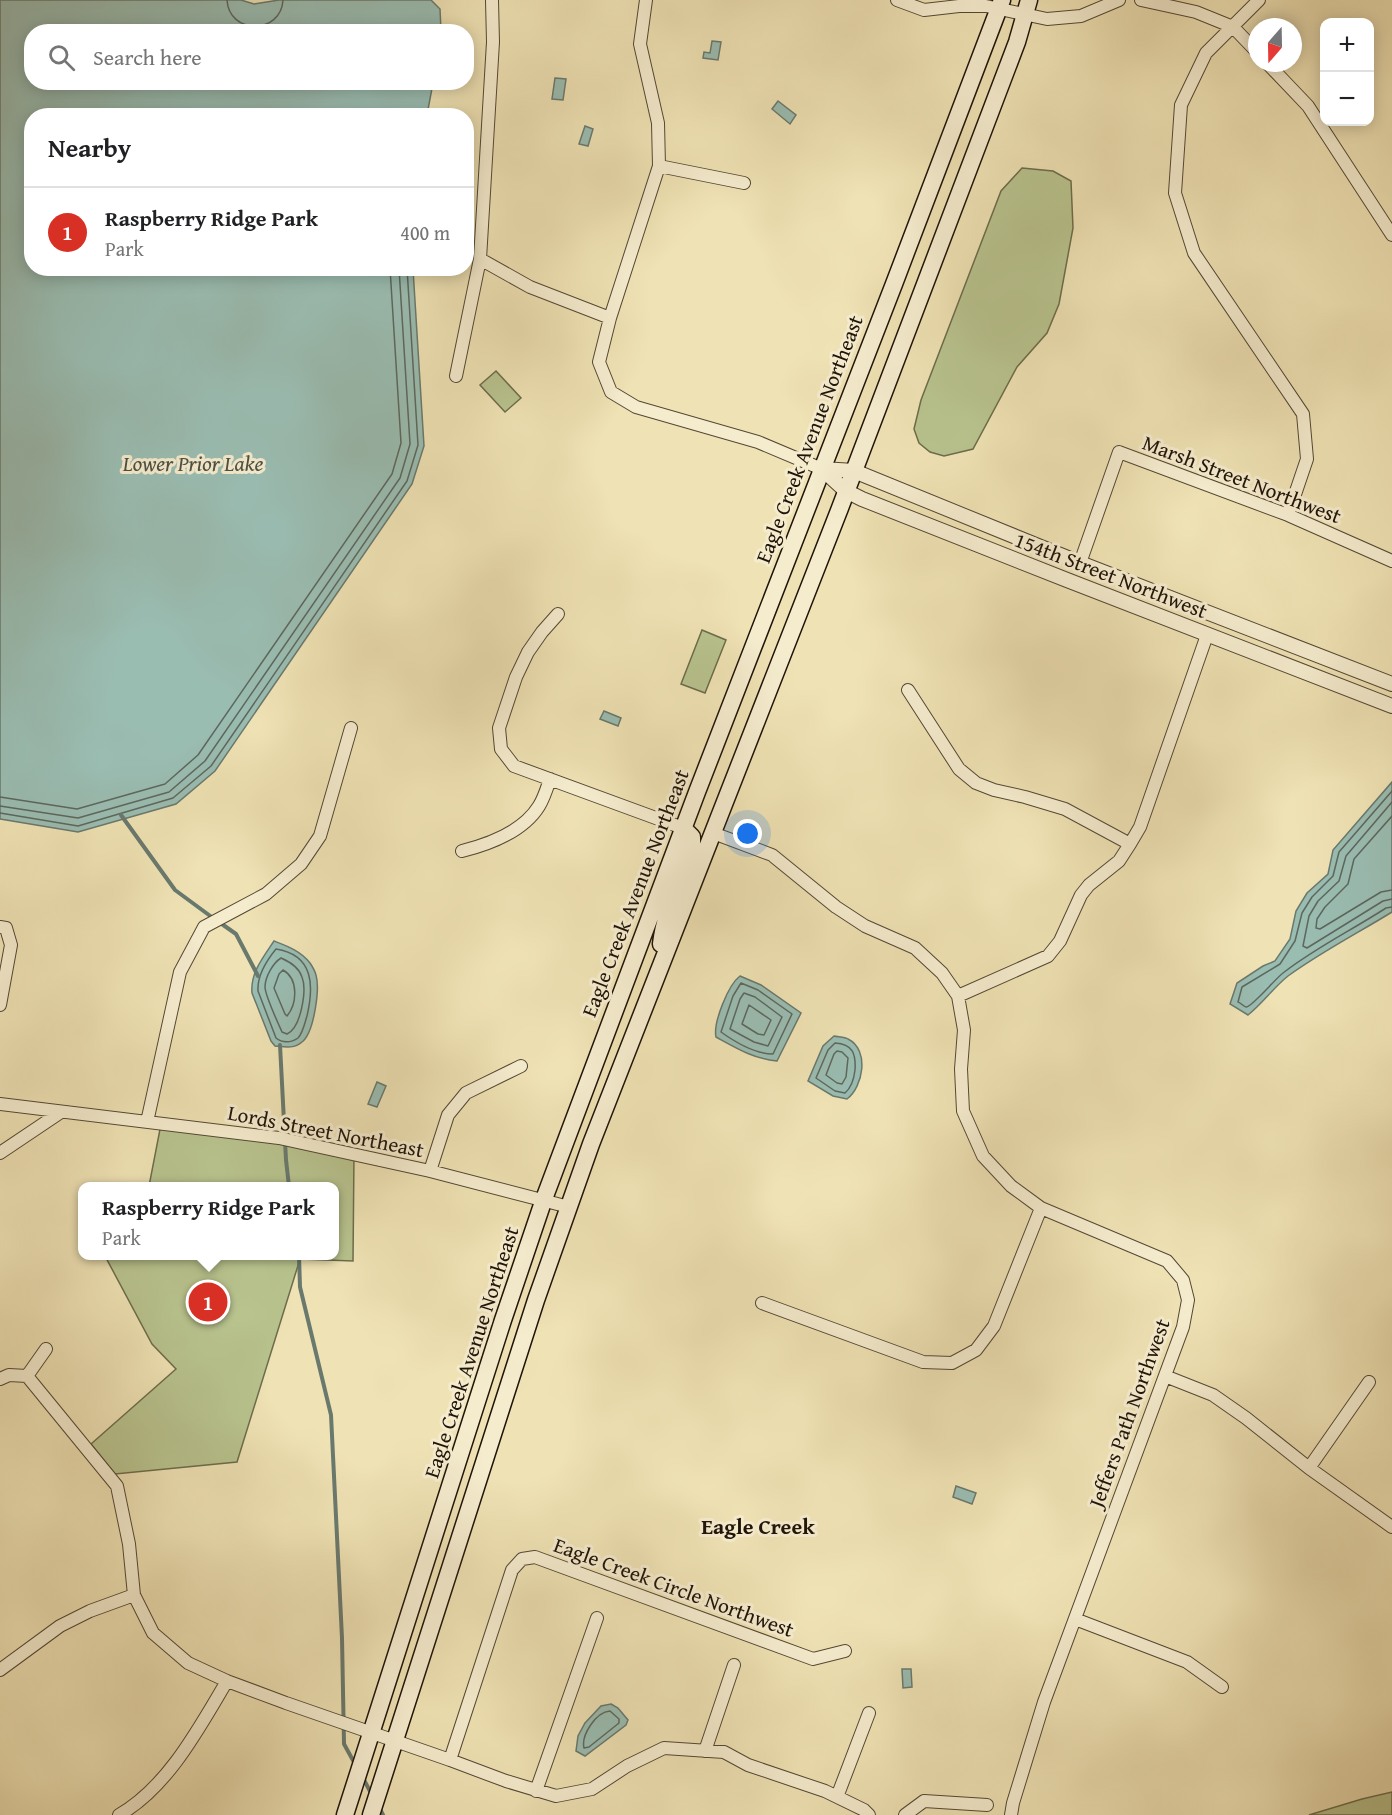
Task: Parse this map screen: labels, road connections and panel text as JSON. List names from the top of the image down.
{
  "streets": {
    "main road": ["Eagle Creek Avenue Northeast"],
    "street": [
      "Marsh Street Northwest",
      "154th Street Northwest",
      "Lords Street Northeast",
      "Jeffers Path Northwest",
      "Eagle Creek Circle Northwest"
    ]
  },
  "crossings": [
    ["Eagle Creek Avenue Northeast", "154th Street Northwest"],
    ["Eagle Creek Avenue Northeast", "Lords Street Northeast"],
    ["Marsh Street Northwest", "154th Street Northwest"]
  ],
  "districts": ["Eagle Creek"],
  "water": ["Lower Prior Lake"],
  "north": "bottom",
  "page": {
    "map_buttons": ["+", "−"],
    "search": "Search here",
    "heading": "Nearby",
    "list": [
      {
        "mark": "1",
        "name": "Raspberry Ridge Park",
        "note": "Park",
        "value": "400 m"
      }
    ],
    "popup": ["Raspberry Ridge Park", "Park"],
    "pins": "1"
  }
}
